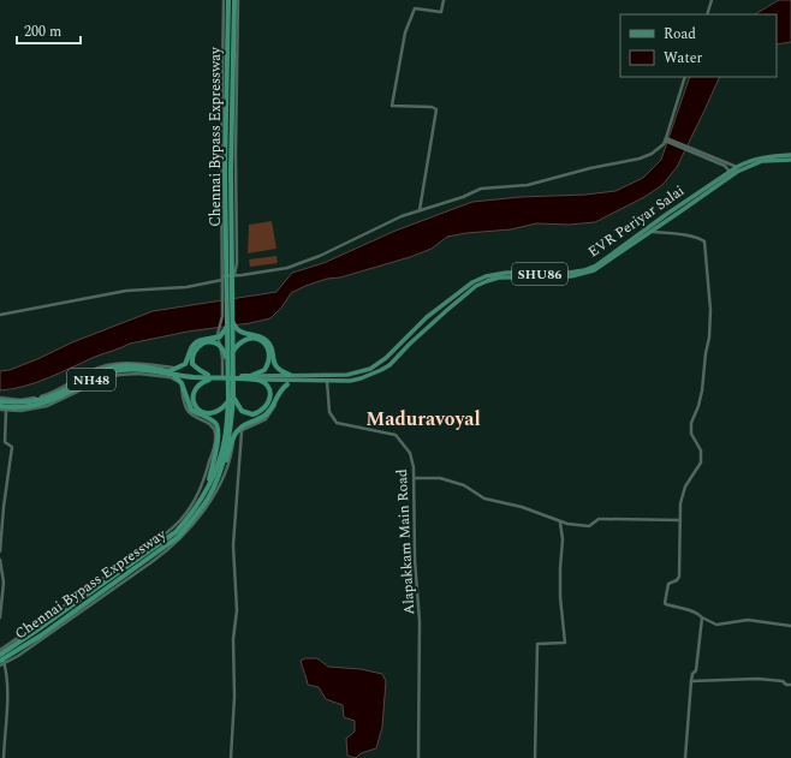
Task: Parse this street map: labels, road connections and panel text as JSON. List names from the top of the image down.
{
  "streets": {
    "highway": ["Chennai Bypass Expressway", "SHU86", "NH48"],
    "main road": ["EVR Periyar Salai"],
    "street": ["Alapakkam Main Road"]
  },
  "crossings": [
    ["EVR Periyar Salai", "SHU86"],
    ["EVR Periyar Salai", "Alapakkam Main Road"],
    ["SHU86", "NH48"]
  ],
  "districts": ["Maduravoyal"],
  "legend": ["Road", "Water"],
  "scale_bar": "200 m"
}
